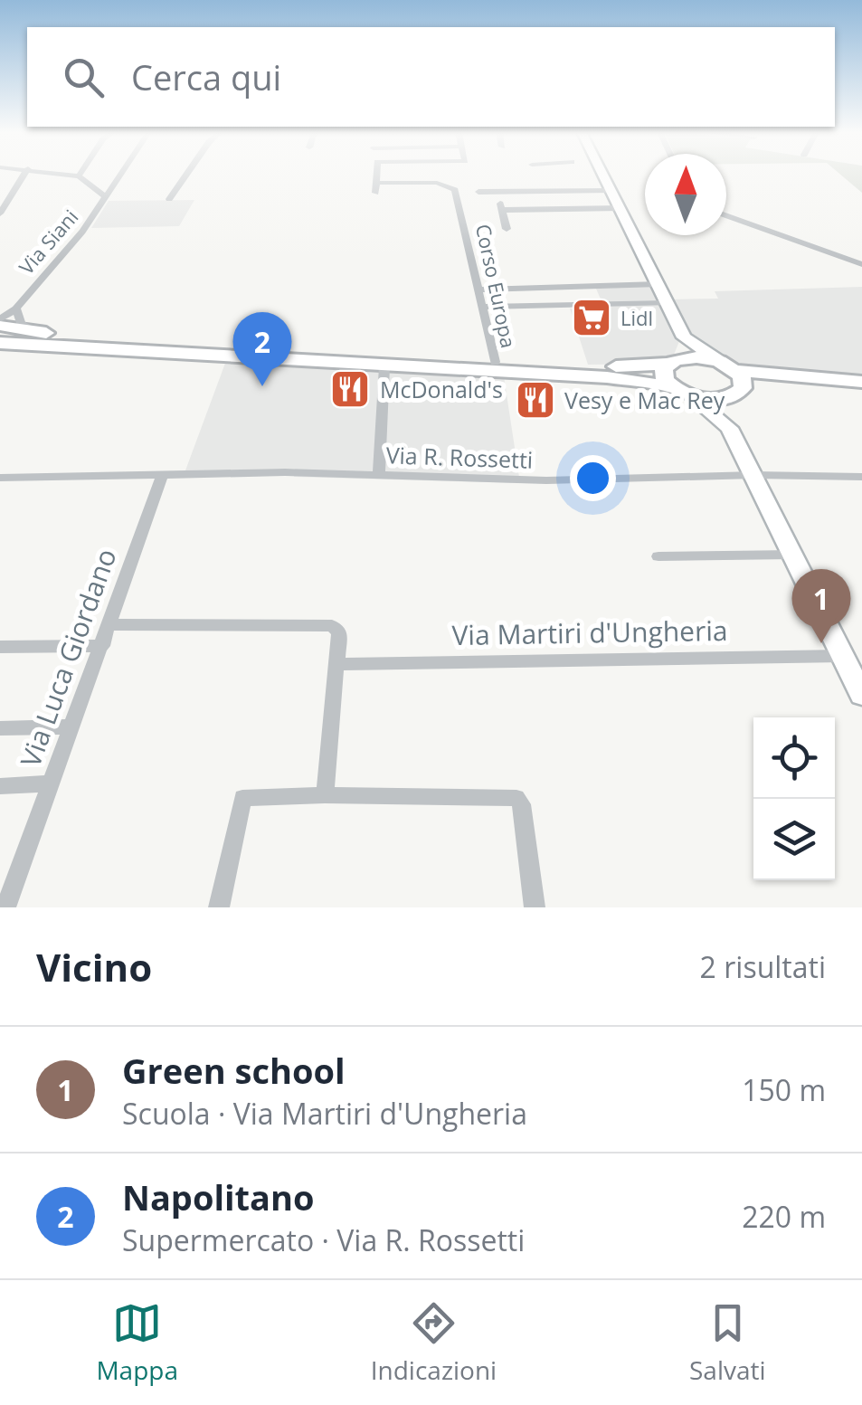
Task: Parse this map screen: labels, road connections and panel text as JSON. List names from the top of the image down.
{
  "streets": {
    "street": [
      "Via Siani",
      "Corso Europa",
      "Via R. Rossetti",
      "Via Martiri d'Ungheria",
      "Via Luca Giordano"
    ]
  },
  "crossings": [
    ["Via R. Rossetti", "Via Luca Giordano"]
  ],
  "places": {
    "supermarket": ["Lidl"],
    "restaurant": ["McDonald's", "Vesy e Mac Rey"]
  },
  "north": "top",
  "page": {
    "search": "Cerca qui",
    "pins": ["2", "1"],
    "heading": ["Vicino", "2 risultati"],
    "list": [
      {
        "mark": "1",
        "name": "Green school",
        "note": "Scuola · Via Martiri d'Ungheria",
        "value": "150 m"
      },
      {
        "mark": "2",
        "name": "Napolitano",
        "note": "Supermercato · Via R. Rossetti",
        "value": "220 m"
      }
    ],
    "nav": ["Mappa", "Indicazioni", "Salvati"]
  }
}
